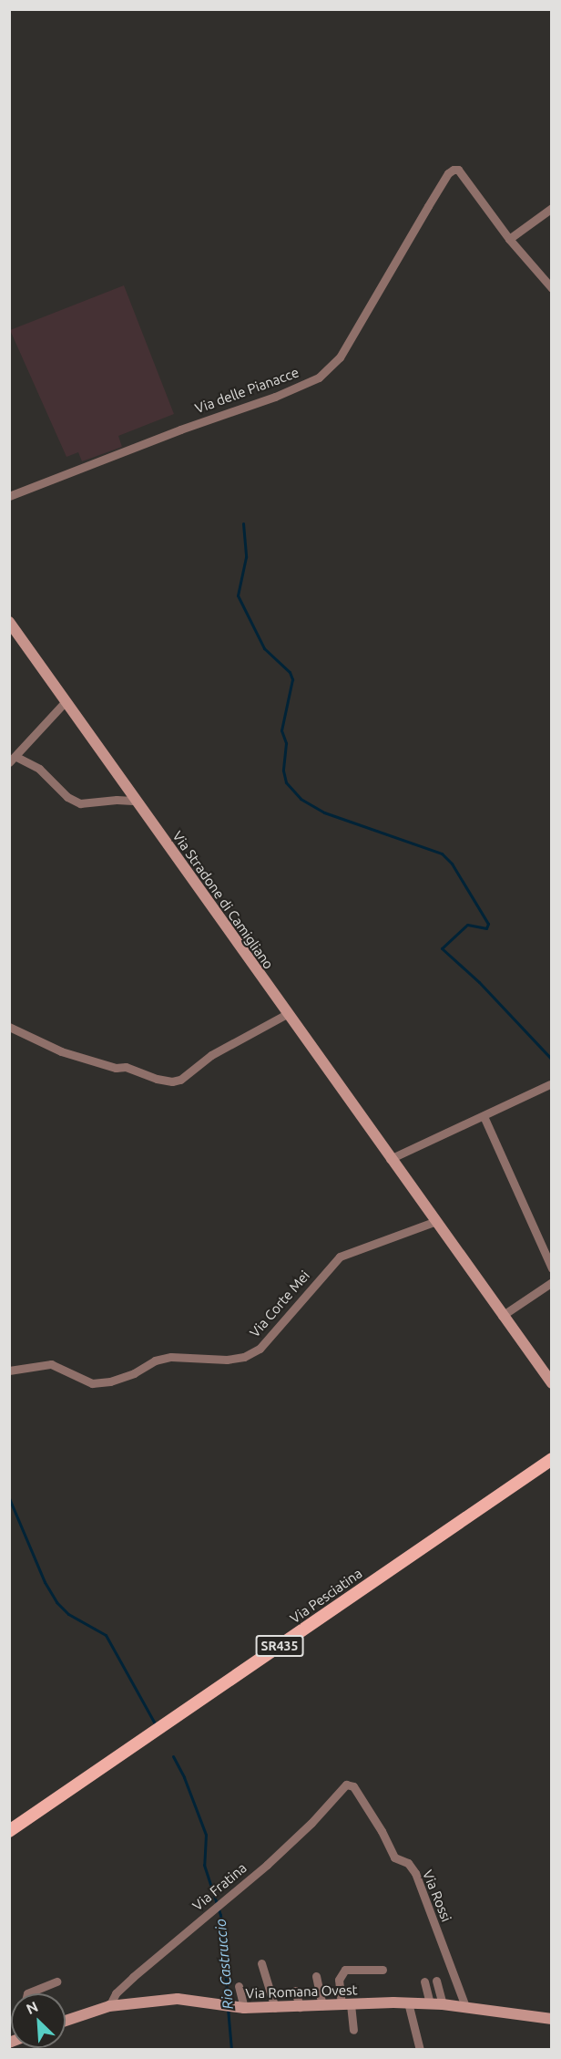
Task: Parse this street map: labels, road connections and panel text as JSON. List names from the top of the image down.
{
  "streets": {
    "main road": ["Via Pesciatina", "SR435"],
    "street": [
      "Via delle Pianacce",
      "Via Stradone di Camigliano",
      "Via Corte Mei",
      "Via Fratina",
      "Via Rossi",
      "Via Romana Ovest"
    ]
  },
  "crossings": [
    ["Via Stradone di Camigliano", "Via Corte Mei"],
    ["Via Fratina", "Via Rossi"],
    ["Via Fratina", "Via Romana Ovest"],
    ["Via Rossi", "Via Romana Ovest"]
  ],
  "water": ["Rio Castruccio"],
  "north": "top left"
}
